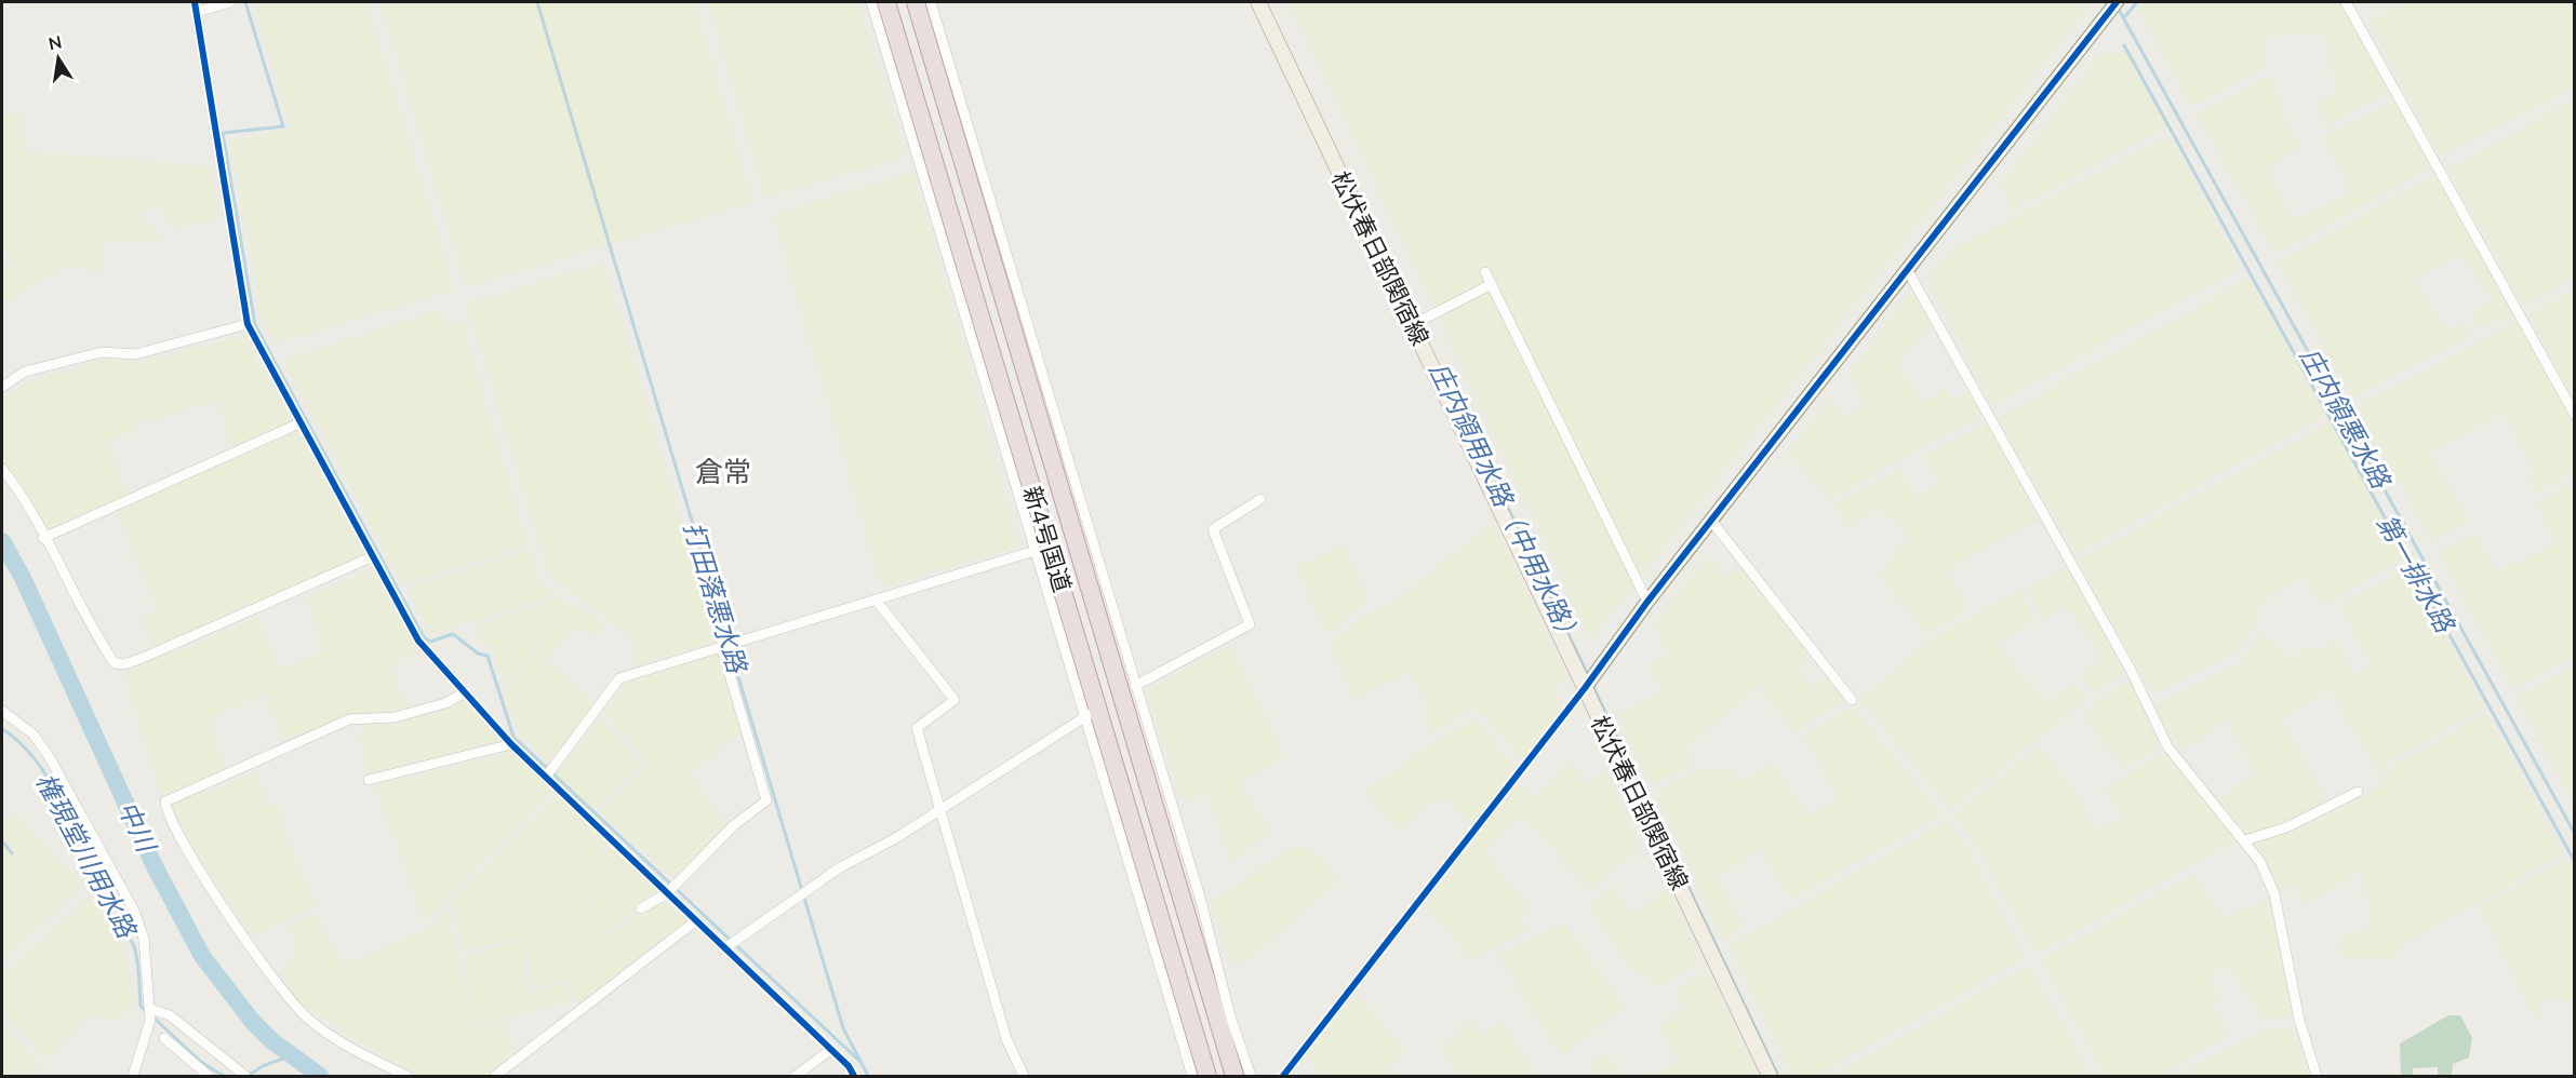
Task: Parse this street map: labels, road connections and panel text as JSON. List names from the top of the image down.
{
  "streets": {
    "highway": ["新4号国道"],
    "main road": ["松伏春日部関宿線"]
  },
  "districts": ["倉常"],
  "water": [
    "庄内領悪水路",
    "庄内領用水路（中用水路）",
    "第一排水路",
    "打田落悪水路",
    "中川",
    "権現堂川用水路"
  ],
  "north": "top"
}
